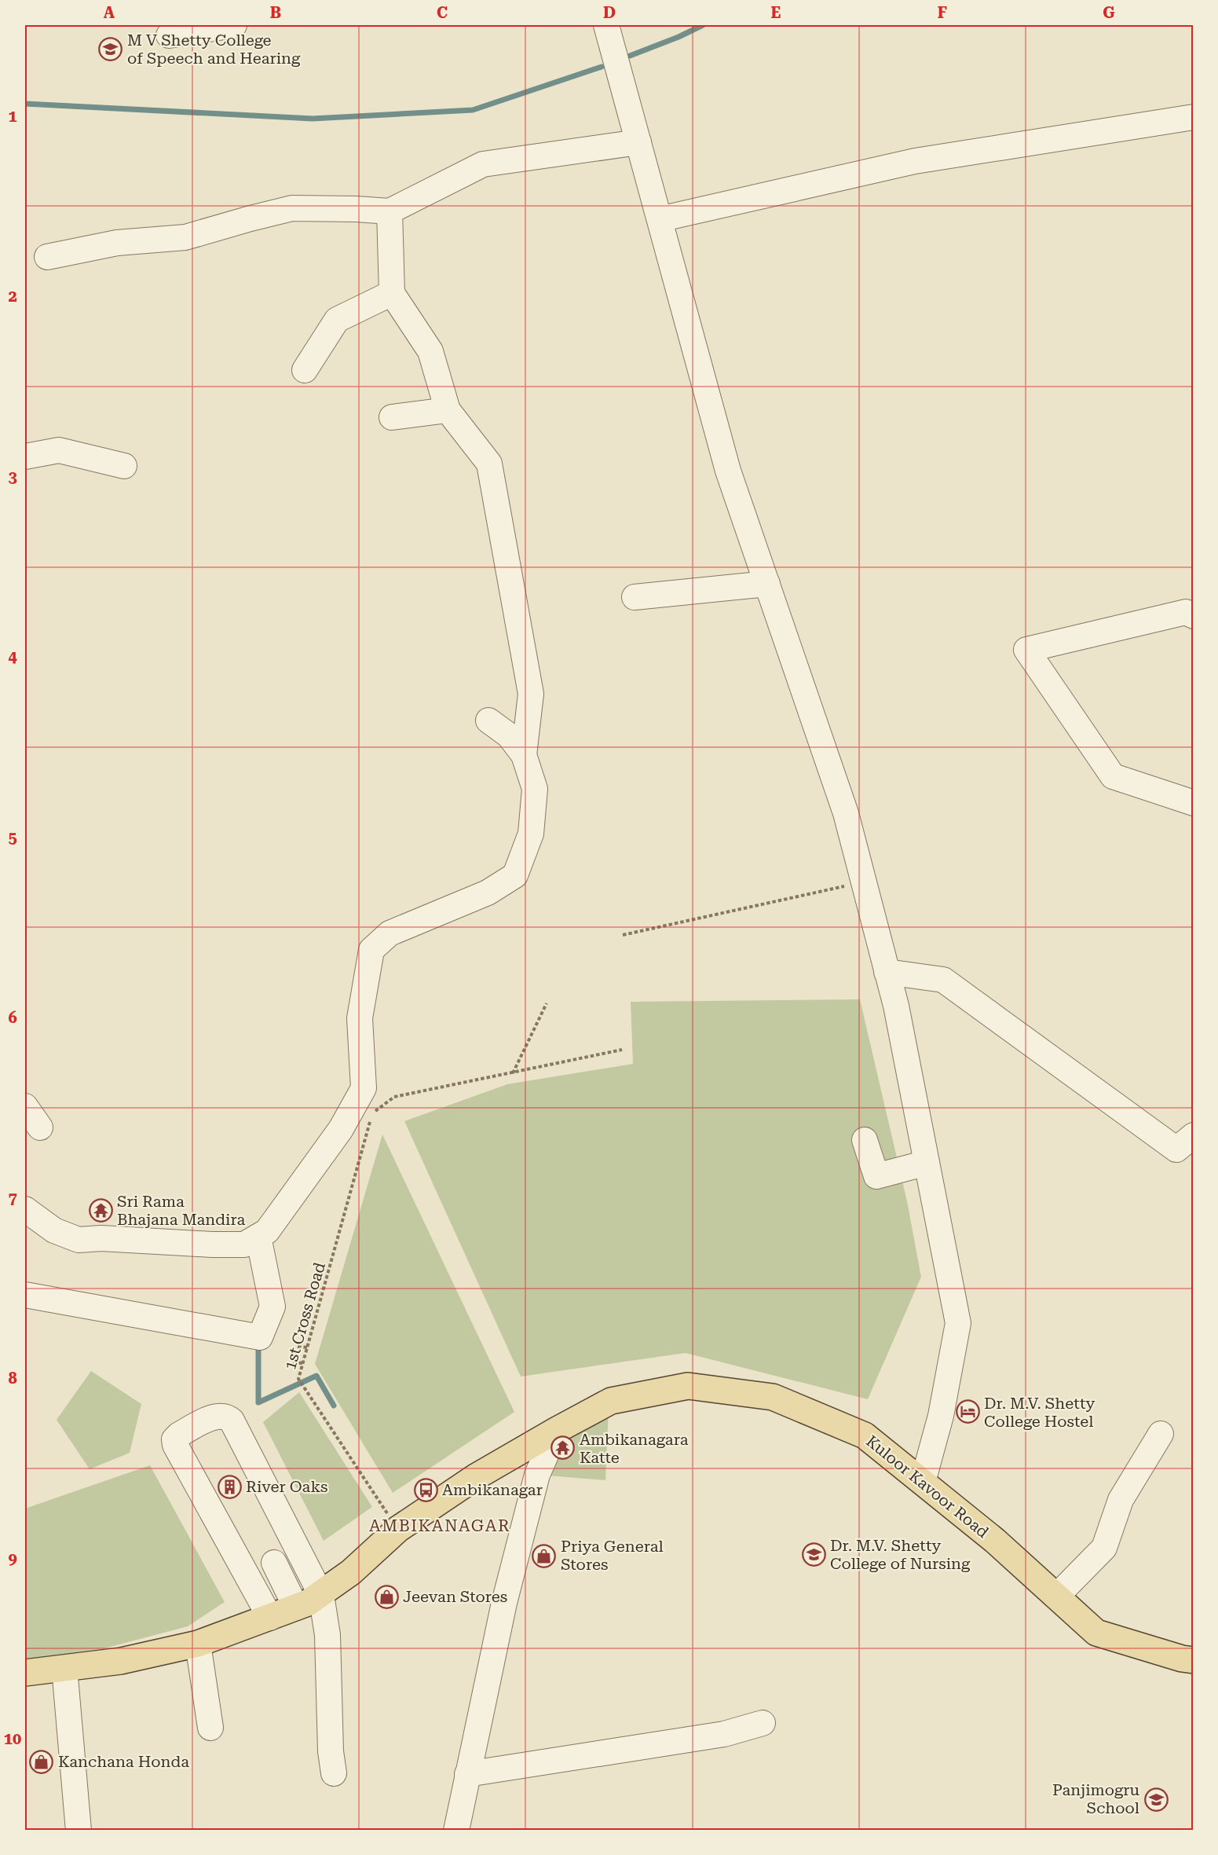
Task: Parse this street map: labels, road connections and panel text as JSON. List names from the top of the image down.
{
  "streets": {
    "main road": ["Kuloor Kavoor Road"],
    "path": ["1st Cross Road"]
  },
  "crossings": [
    ["1st Cross Road", "Kuloor Kavoor Road"]
  ],
  "districts": ["AMBIKANAGAR"],
  "places": {
    "school or university": ["M V Shetty College of Speech and Hearing", "Dr. M.V. Shetty College of Nursing", "Panjimogru School"],
    "temple": ["Sri Rama Bhajana Mandira", "Ambikanagara Katte"],
    "hotel": ["Dr. M.V. Shetty College Hostel"],
    "building": ["River Oaks"],
    "bus stop": ["Ambikanagar"],
    "shop": ["Priya General Stores", "Jeevan Stores", "Kanchana Honda"]
  },
  "grid": {
    "columns": [
      "A",
      "B",
      "C",
      "D",
      "E",
      "F",
      "G"
    ],
    "rows": [
      "1",
      "2",
      "3",
      "4",
      "5",
      "6",
      "7",
      "8",
      "9",
      "10"
    ]
  }
}
